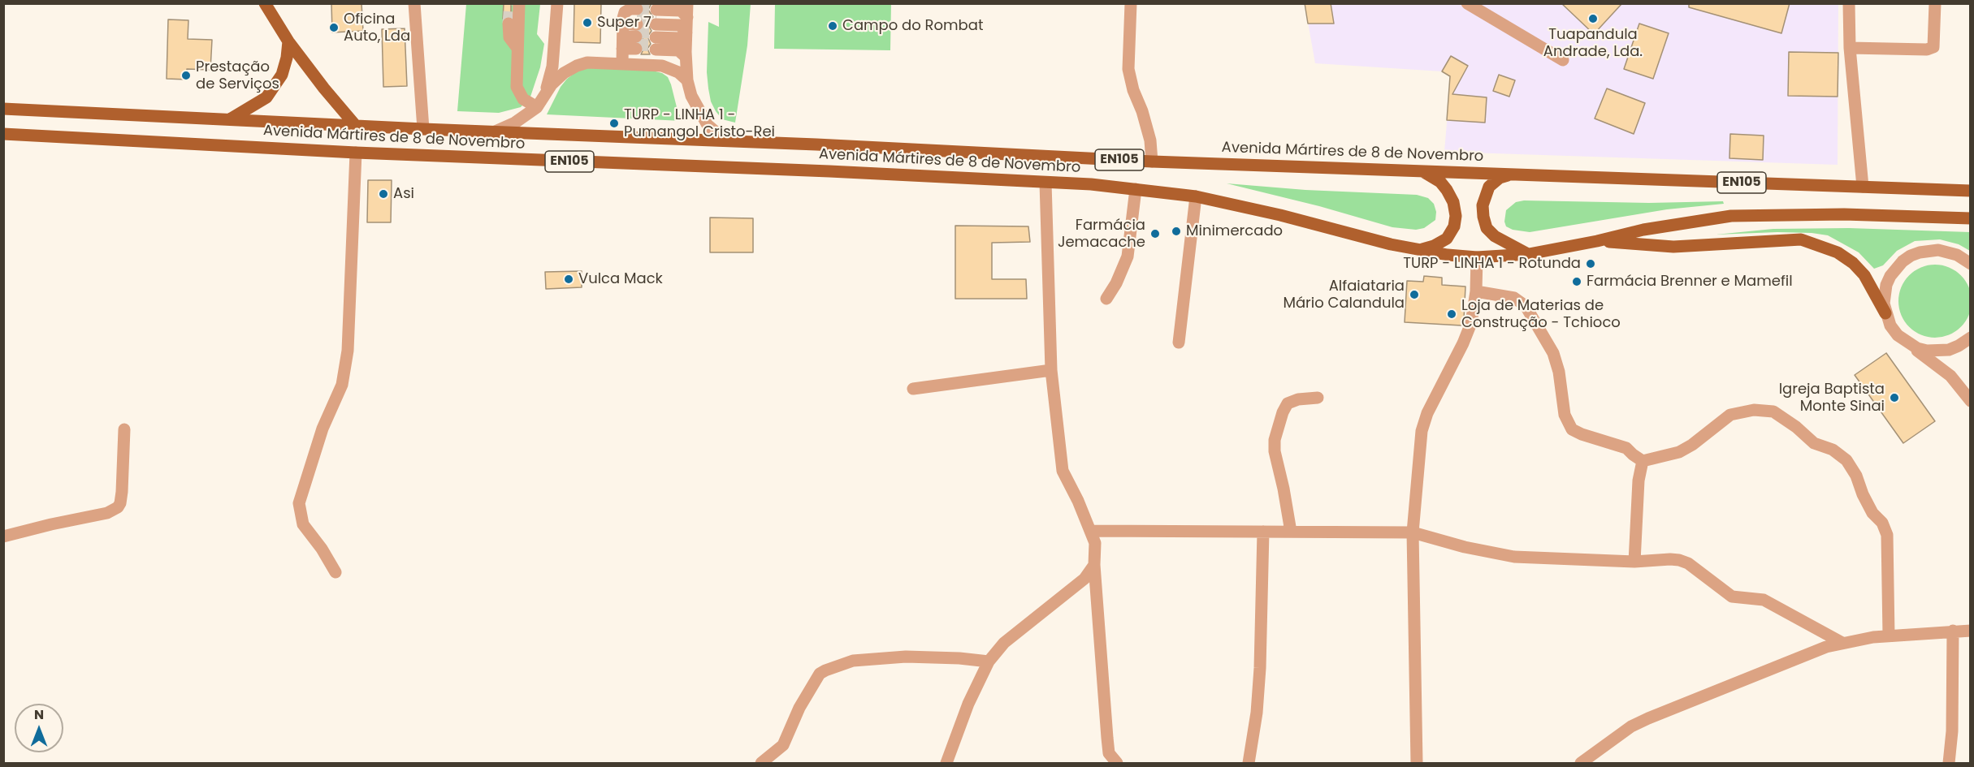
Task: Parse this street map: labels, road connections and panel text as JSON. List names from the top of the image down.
{
  "streets": {
    "main road": ["Avenida Mártires de 8 de Novembro", "EN105"]
  },
  "places": [
    "Tuapandula Andrade, Lda.",
    "Super 7",
    "Campo do Rombat",
    "Oficina Auto, Lda",
    "Prestação de Serviços",
    "TURP - LINHA 1 - Pumangol Cristo-Rei",
    "Asi",
    "Minimercado",
    "Farmácia Jemacache",
    "TURP - LINHA 1 - Rotunda",
    "Vulca Mack",
    "Farmácia Brenner e Mamefil",
    "Alfaiataria Mário Calandula",
    "Loja de Materias de Construção - Tchioco",
    "Igreja Baptista Monte Sinai"
  ],
  "north": "top"
}
